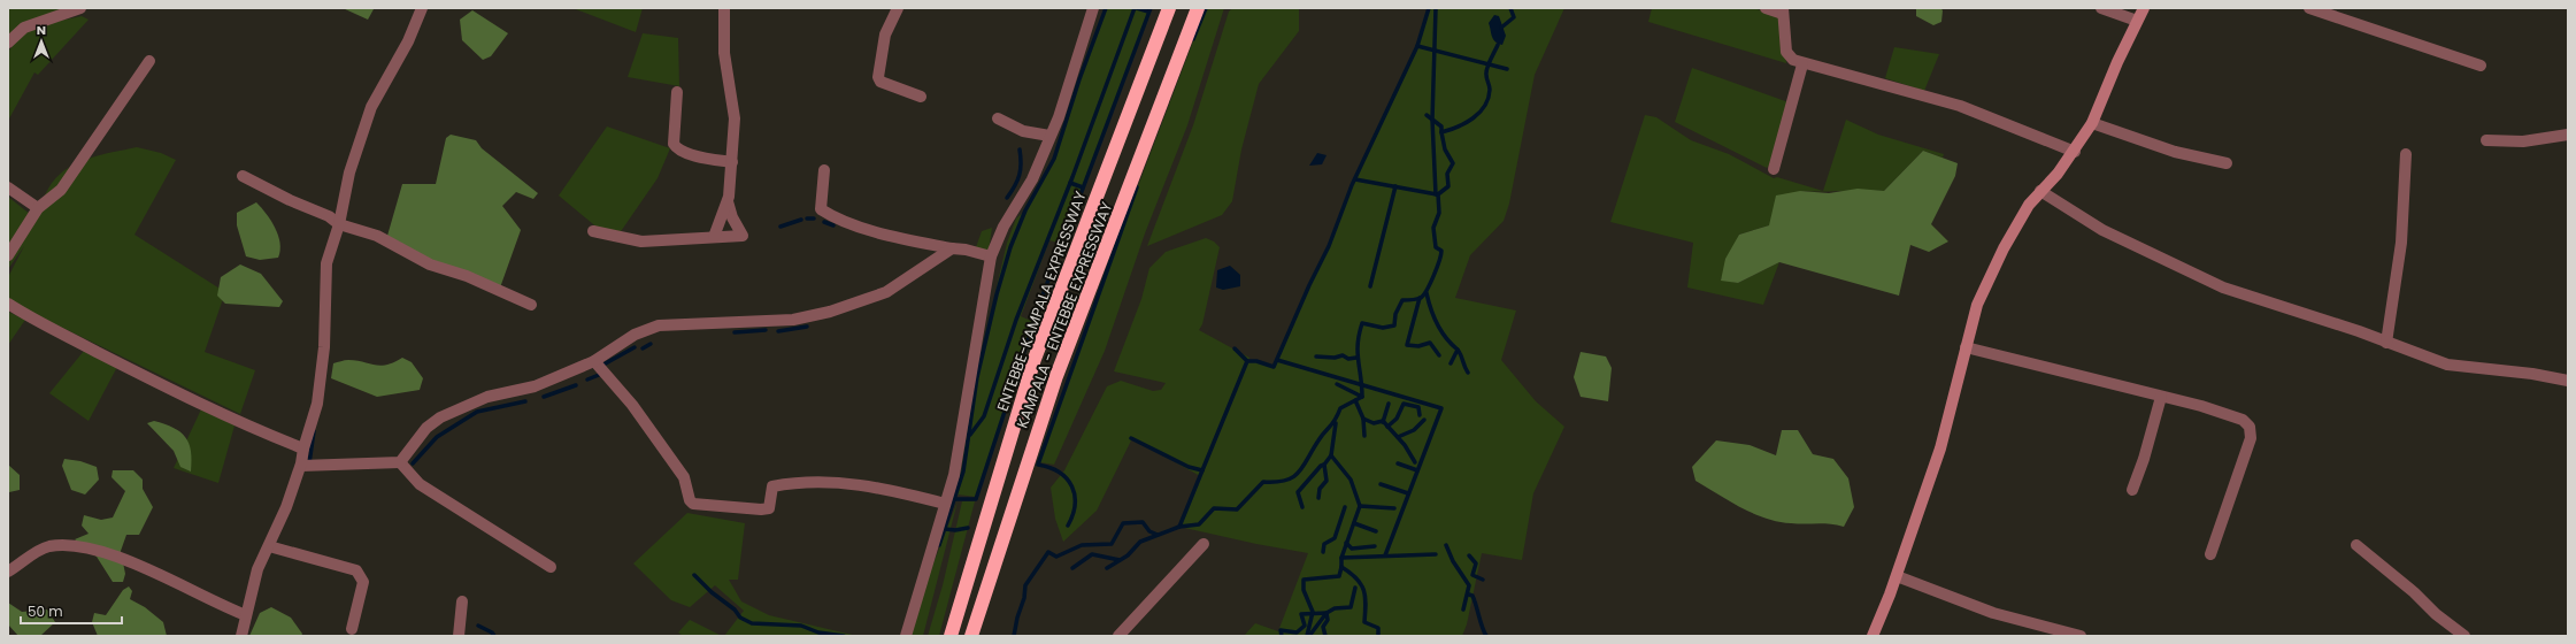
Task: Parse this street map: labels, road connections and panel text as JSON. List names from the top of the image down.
{
  "streets": {
    "highway": ["ENTEBBE-KAMPALA EXPRESSWAY", "KAMPALA - ENTEBBE EXPRESSWAY"]
  },
  "scale_bar": "50 m",
  "north": "top"
}
